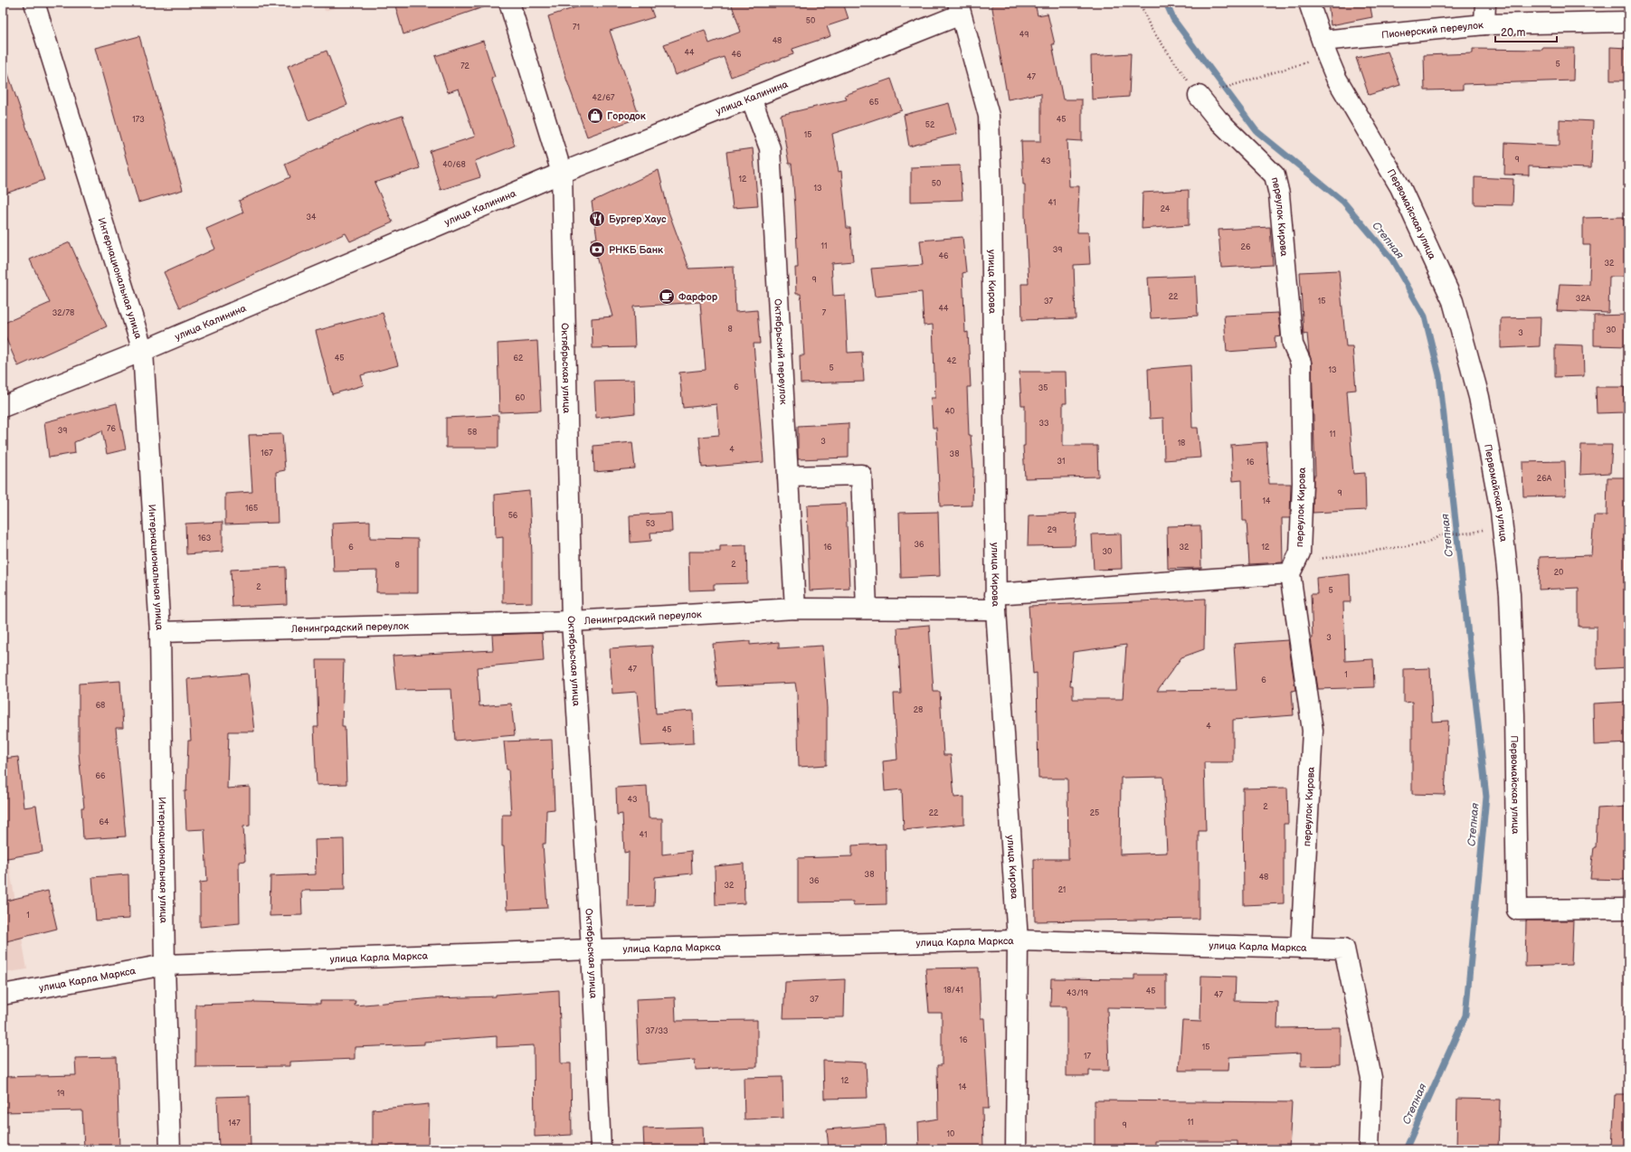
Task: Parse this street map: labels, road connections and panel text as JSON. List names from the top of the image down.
{
  "streets": {
    "street": [
      "Пионерский переулок",
      "улица Калинина",
      "Первомайская улица",
      "переулок Кирова",
      "Интернациональная улица",
      "улица Кирова",
      "Октябрьский переулок",
      "Октябрьская улица",
      "Ленинградский переулок",
      "улица Карла Маркса"
    ]
  },
  "crossings": [
    ["Пионерский переулок", "Первомайская улица"],
    ["улица Калинина", "Интернациональная улица"],
    ["улица Калинина", "улица Кирова"],
    ["улица Калинина", "Октябрьский переулок"],
    ["улица Калинина", "Октябрьская улица"],
    ["переулок Кирова", "Ленинградский переулок"],
    ["переулок Кирова", "улица Карла Маркса"],
    ["Интернациональная улица", "Ленинградский переулок"],
    ["Интернациональная улица", "улица Карла Маркса"],
    ["улица Кирова", "Ленинградский переулок"],
    ["улица Кирова", "улица Карла Маркса"],
    ["Октябрьский переулок", "Ленинградский переулок"],
    ["Октябрьская улица", "Ленинградский переулок"],
    ["Октябрьская улица", "улица Карла Маркса"]
  ],
  "water": ["Степная"],
  "places": {
    "shop": ["Городок"],
    "restaurant": ["Бургер Хаус"],
    "bank": ["РНКБ Банк"],
    "cafe": ["Фарфор"]
  },
  "house_numbers": [
    "50",
    "71",
    "49",
    "48",
    "44",
    "46",
    "5",
    "72",
    "47",
    "42/67",
    "65",
    "173",
    "45",
    "52",
    "15",
    "9",
    "43",
    "40/68",
    "12",
    "50",
    "13",
    "41",
    "24",
    "34",
    "11",
    "26",
    "39",
    "46",
    "32",
    "9",
    "22",
    "32А",
    "37",
    "15",
    "44",
    "32/78",
    "7",
    "8",
    "30",
    "3",
    "45",
    "62",
    "42",
    "5",
    "13",
    "6",
    "35",
    "60",
    "40",
    "33",
    "76",
    "39",
    "58",
    "11",
    "3",
    "18",
    "4",
    "167",
    "38",
    "31",
    "16",
    "26А",
    "9",
    "14",
    "165",
    "56",
    "53",
    "29",
    "163",
    "36",
    "6",
    "16",
    "32",
    "12",
    "30",
    "2",
    "8",
    "20",
    "2",
    "5",
    "3",
    "47",
    "1",
    "6",
    "68",
    "28",
    "4",
    "45",
    "66",
    "43",
    "2",
    "22",
    "25",
    "64",
    "41",
    "38",
    "48",
    "36",
    "32",
    "21",
    "1",
    "18/41",
    "45",
    "43/19",
    "47",
    "37",
    "37/33",
    "16",
    "15",
    "17",
    "12",
    "14",
    "19",
    "11",
    "147",
    "9",
    "10"
  ],
  "scale_bar": "20 m"
}
